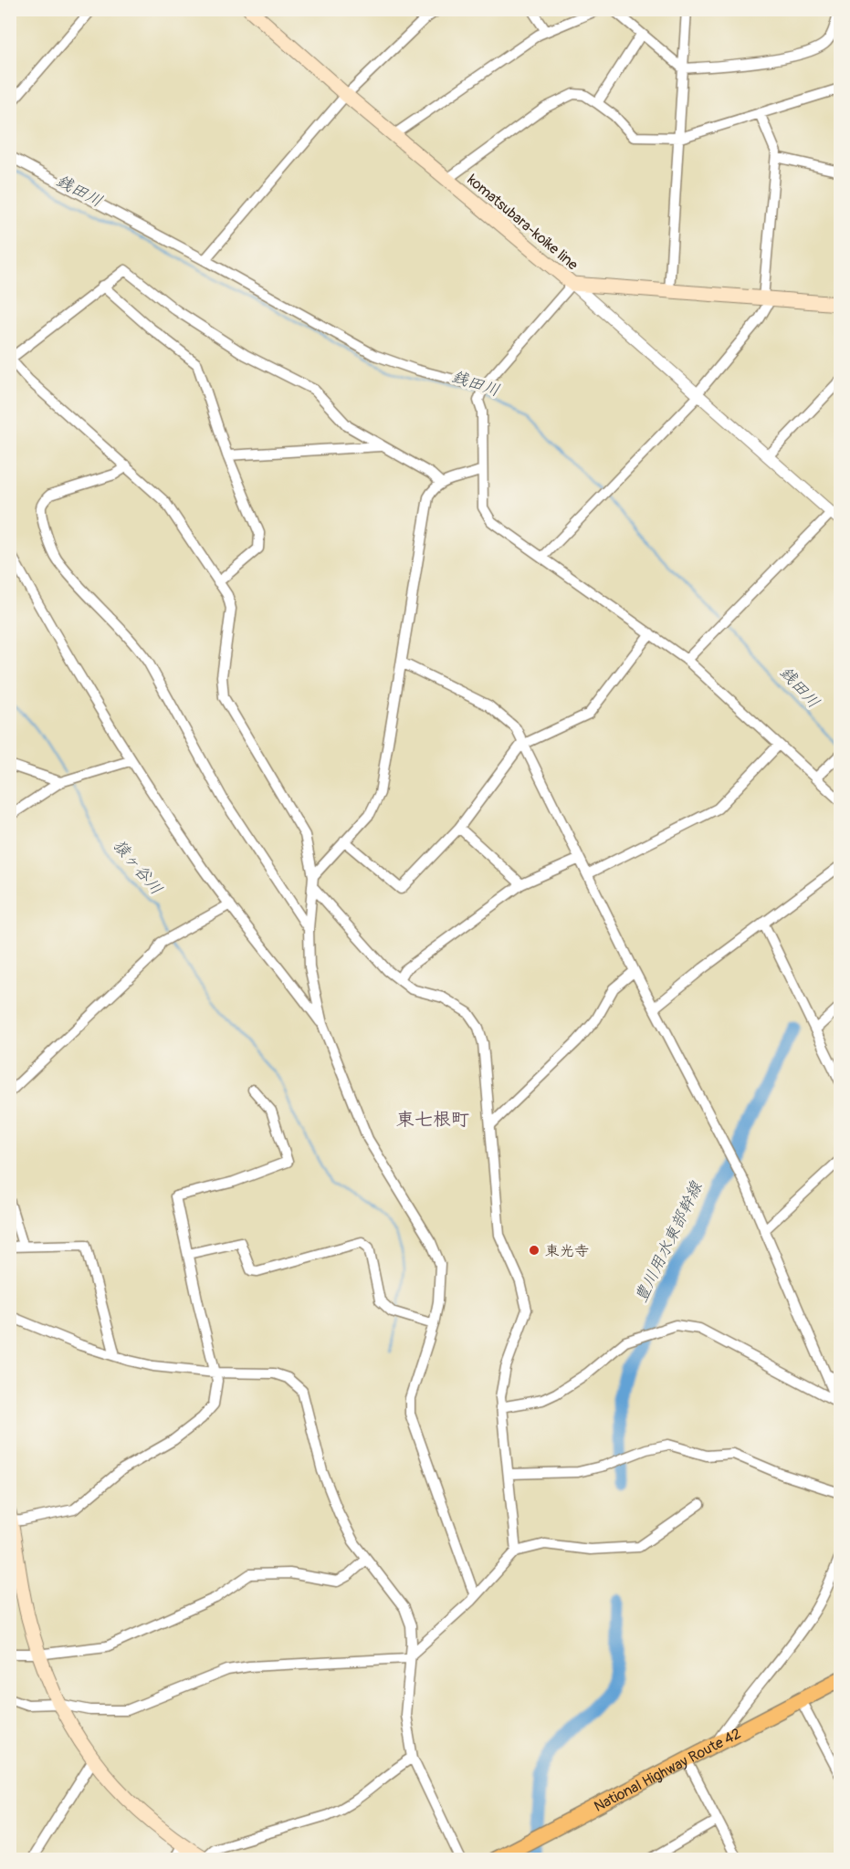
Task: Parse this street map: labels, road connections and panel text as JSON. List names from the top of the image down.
{
  "streets": {
    "highway": ["National Highway Route 42"],
    "main road": ["komatsubara-koike line"]
  },
  "districts": ["東七根町"],
  "water": ["銭田川", "猿ヶ谷川", "豊川用水東部幹線"],
  "places": ["東光寺"]
}
